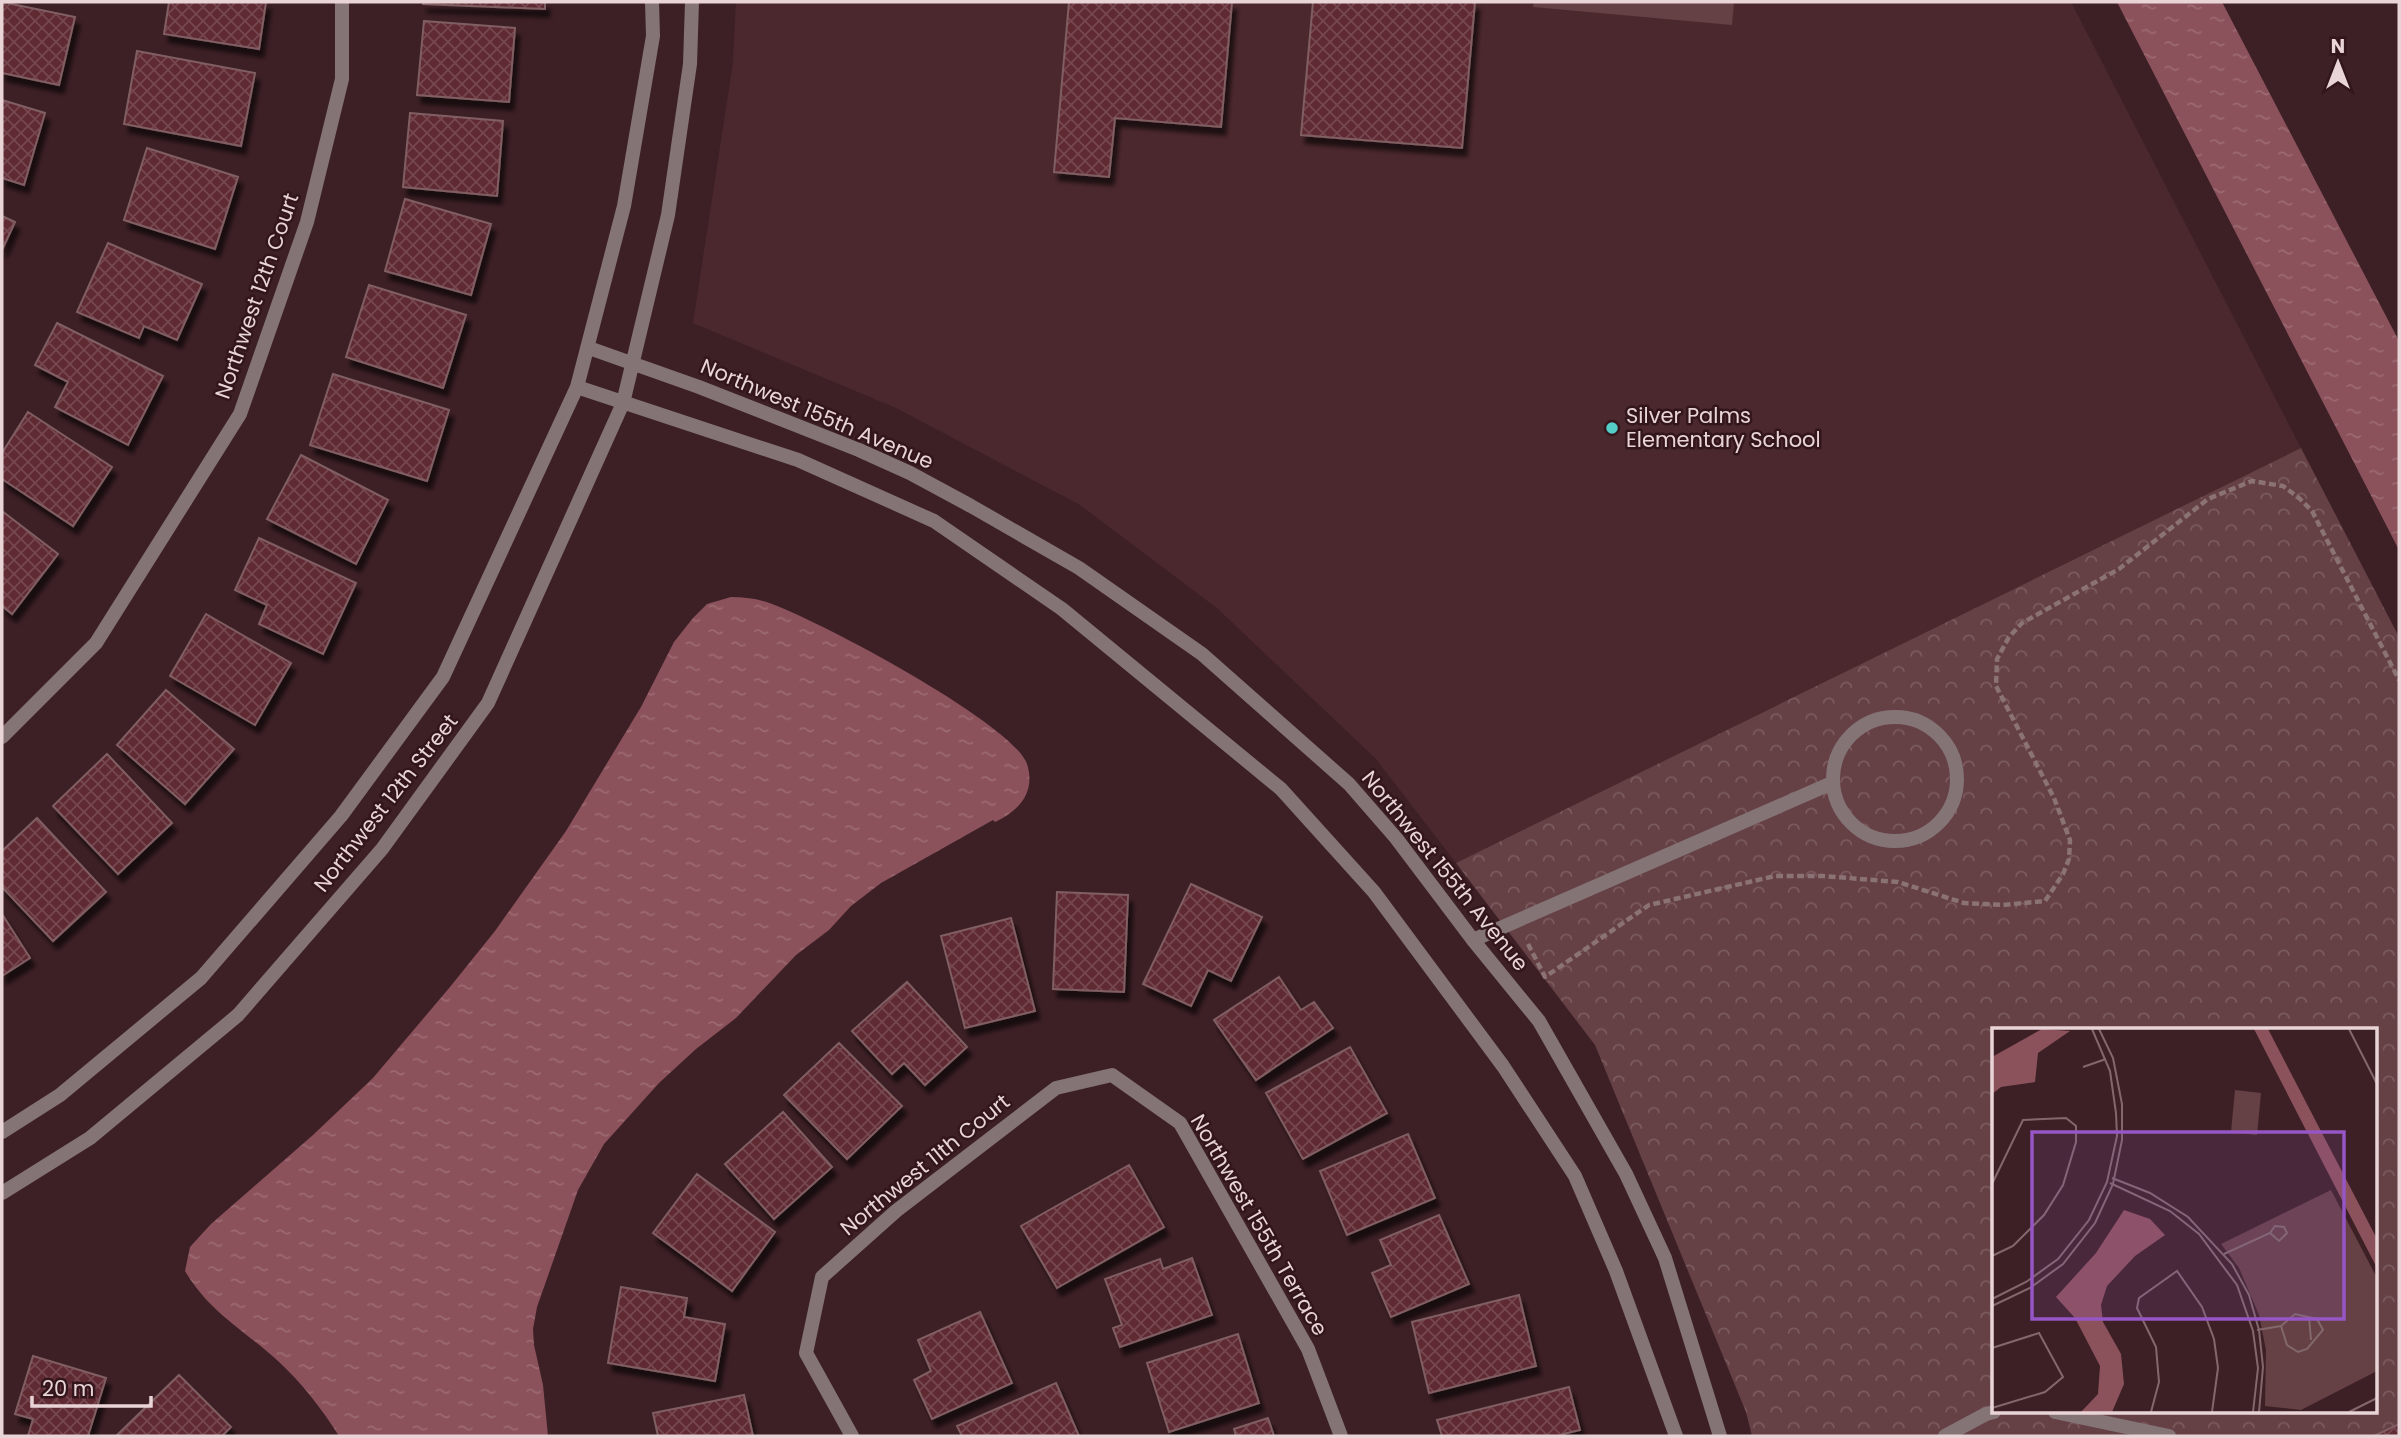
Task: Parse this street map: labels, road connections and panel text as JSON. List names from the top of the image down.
{
  "streets": {
    "street": [
      "Northwest 12th Court",
      "Northwest 155th Avenue",
      "Northwest 12th Street",
      "Northwest 11th Court",
      "Northwest 155th Terrace"
    ]
  },
  "crossings": [
    ["Northwest 155th Avenue", "Northwest 12th Street"],
    ["Northwest 11th Court", "Northwest 155th Terrace"]
  ],
  "places": ["Silver Palms Elementary School"],
  "scale_bar": "20 m",
  "north": "top"
}
